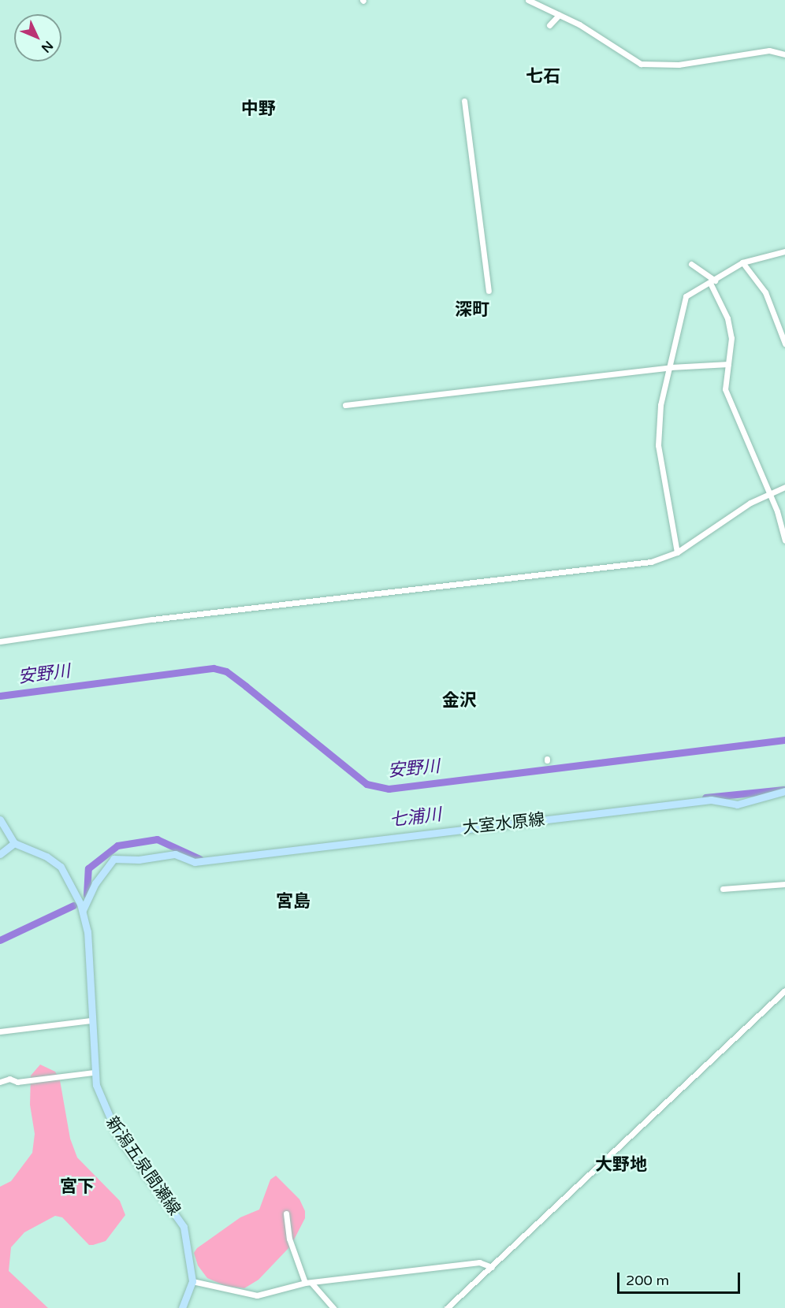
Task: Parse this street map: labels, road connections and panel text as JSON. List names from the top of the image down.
{
  "streets": {
    "main road": ["大室水原線", "新潟五泉間瀬線"]
  },
  "crossings": [
    ["大室水原線", "新潟五泉間瀬線"]
  ],
  "districts": [
    "七石",
    "中野",
    "深町",
    "金沢",
    "宮島",
    "大野地",
    "宮下"
  ],
  "water": ["安野川", "七浦川"],
  "scale_bar": "200 m",
  "north": "bottom right"
}
